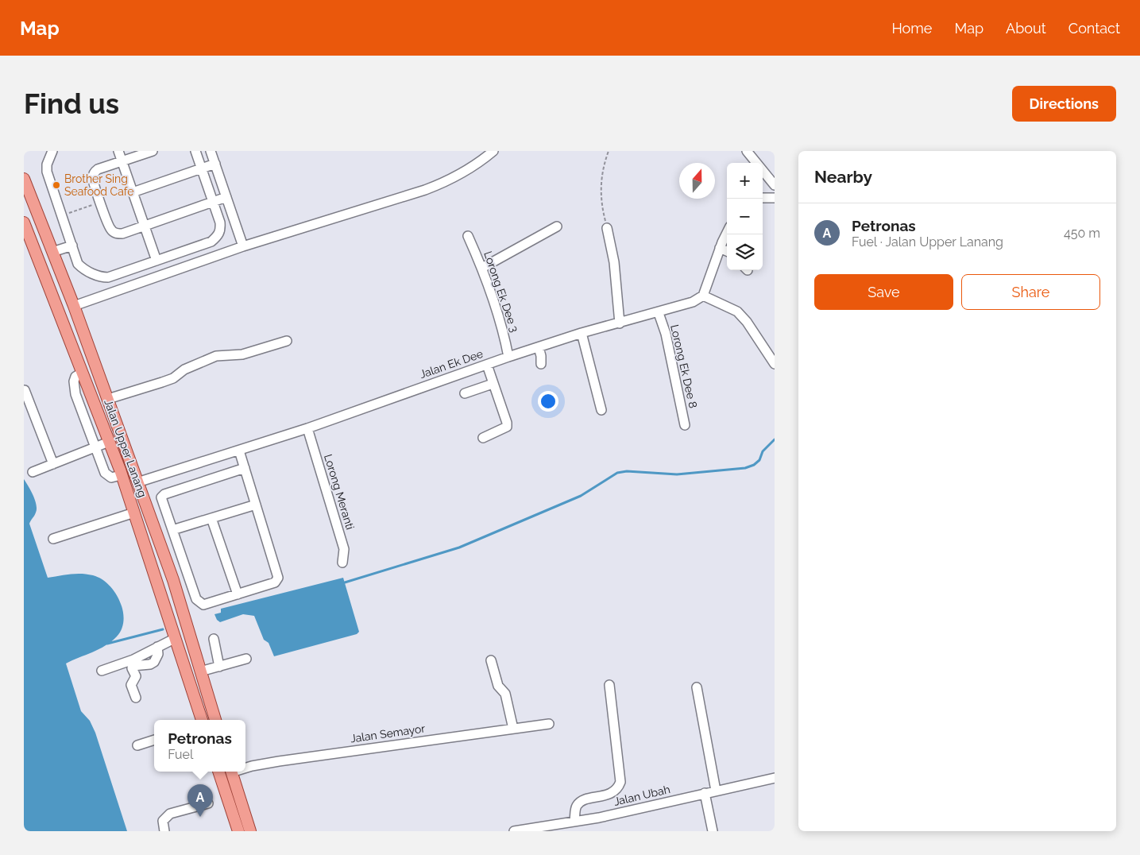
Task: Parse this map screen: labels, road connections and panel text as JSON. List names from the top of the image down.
{
  "streets": {
    "main road": ["Jalan Upper Lanang"],
    "street": [
      "Lorong Ek Dee 3",
      "Jalan Ek Dee",
      "Lorong Ek Dee 8",
      "Lorong Meranti",
      "Jalan Semayor",
      "Jalan Ubah"
    ]
  },
  "crossings": [
    ["Lorong Ek Dee 3", "Jalan Ek Dee"],
    ["Jalan Ek Dee", "Lorong Ek Dee 8"],
    ["Jalan Ek Dee", "Jalan Upper Lanang"],
    ["Jalan Ek Dee", "Lorong Meranti"]
  ],
  "places": ["Brother Sing Seafood Cafe"],
  "north": "top",
  "page": {
    "header": "Map",
    "nav": [
      "Home",
      "Map",
      "About",
      "Contact"
    ],
    "buttons": [
      "Directions",
      ["Save", "Share"]
    ],
    "title": "Find us",
    "heading": "Nearby",
    "map_buttons": ["+", "−"],
    "list": [
      {
        "mark": "A",
        "name": "Petronas",
        "note": "Fuel · Jalan Upper Lanang",
        "value": "450 m"
      }
    ],
    "popup": ["Petronas", "Fuel"],
    "pins": "A"
  }
}
